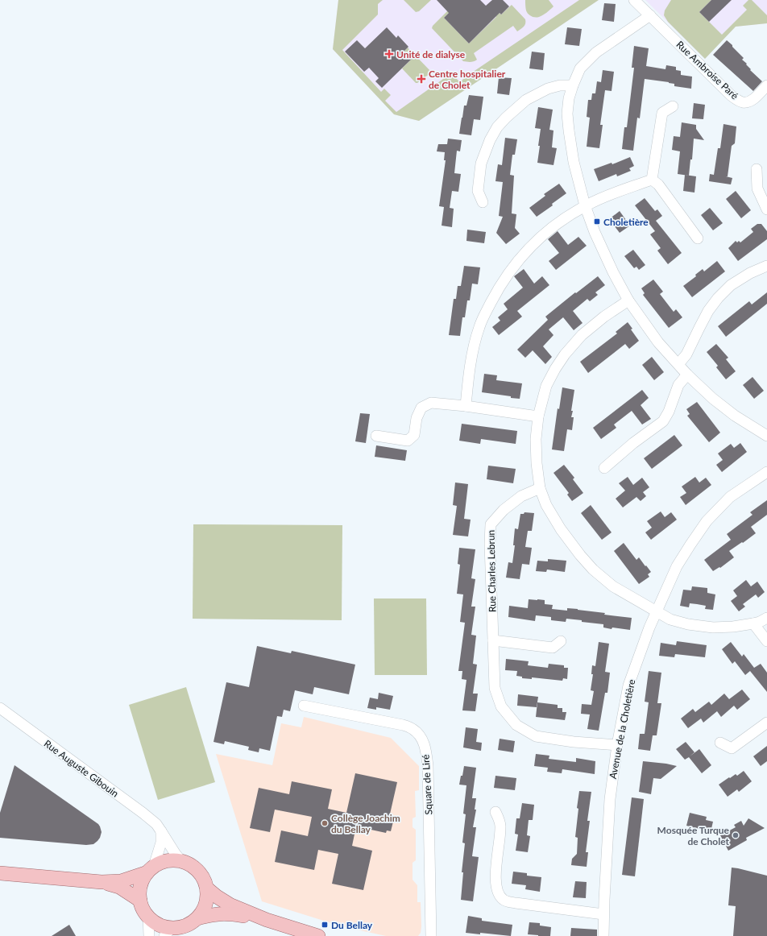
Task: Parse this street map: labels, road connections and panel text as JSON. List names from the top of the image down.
{
  "streets": {
    "street": [
      "Rue Ambroise Paré",
      "Rue Charles Lebrun",
      "Avenue de la Choletière",
      "Rue Auguste Gibouin",
      "Square de Liré"
    ]
  },
  "crossings": [
    ["Rue Charles Lebrun", "Avenue de la Choletière"]
  ],
  "places": {
    "health": ["Unité de dialyse", "Centre hospitalier de Cholet"],
    "transit": ["Choletière", "Du Bellay"],
    "other": ["Collège Joachim du Bellay", "Mosquée Turque de Cholet"]
  }
}
